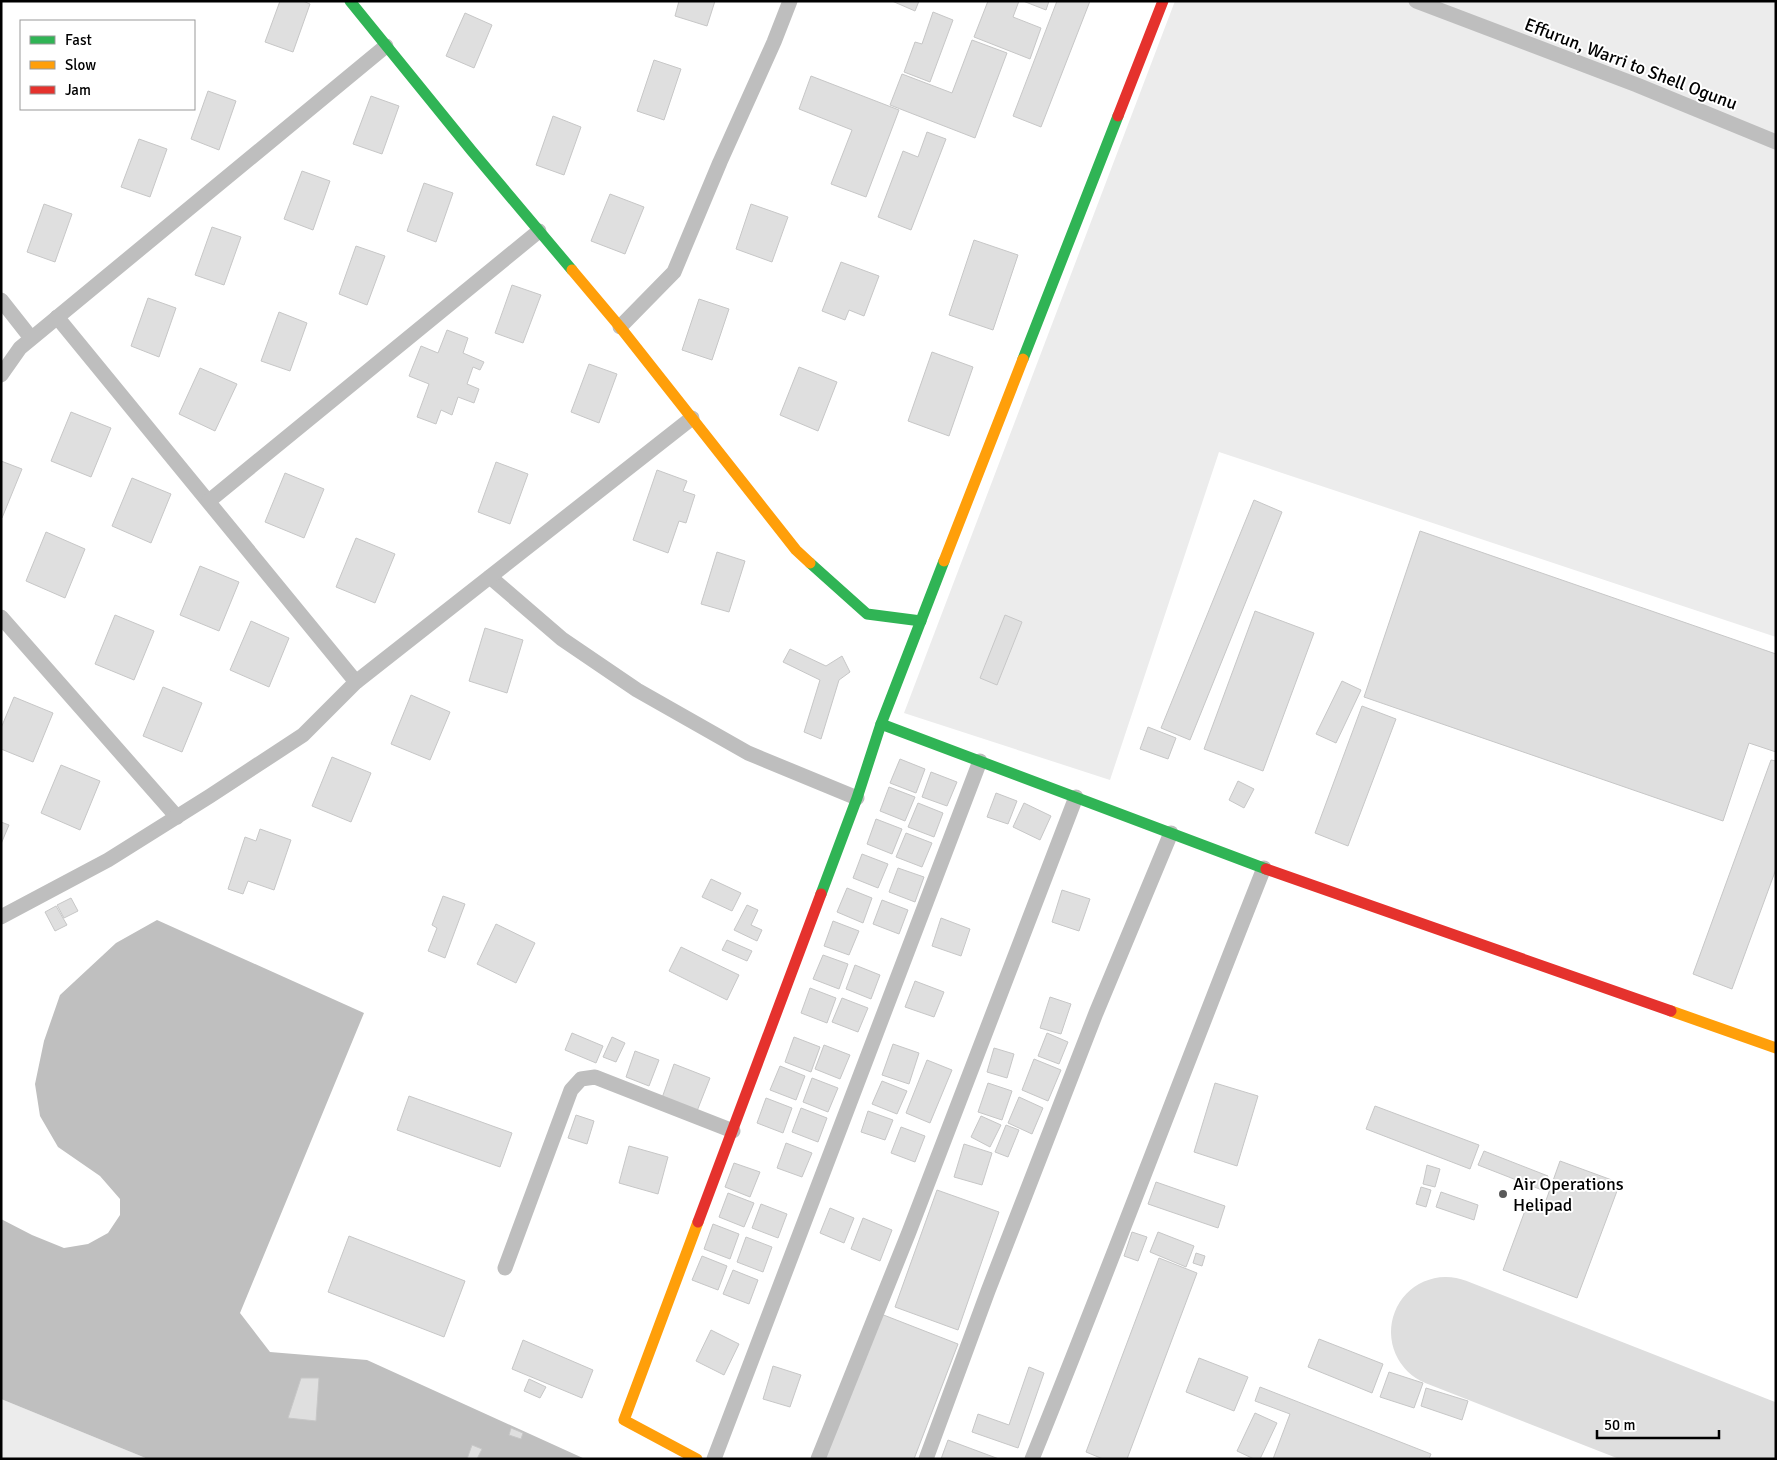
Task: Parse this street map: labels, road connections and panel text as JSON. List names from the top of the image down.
{
  "streets": {
    "street": ["Effurun, Warri to Shell Ogunu"]
  },
  "places": ["Air Operations Helipad"],
  "legend": ["Fast", "Slow", "Jam"],
  "scale_bar": "50 m"
}
